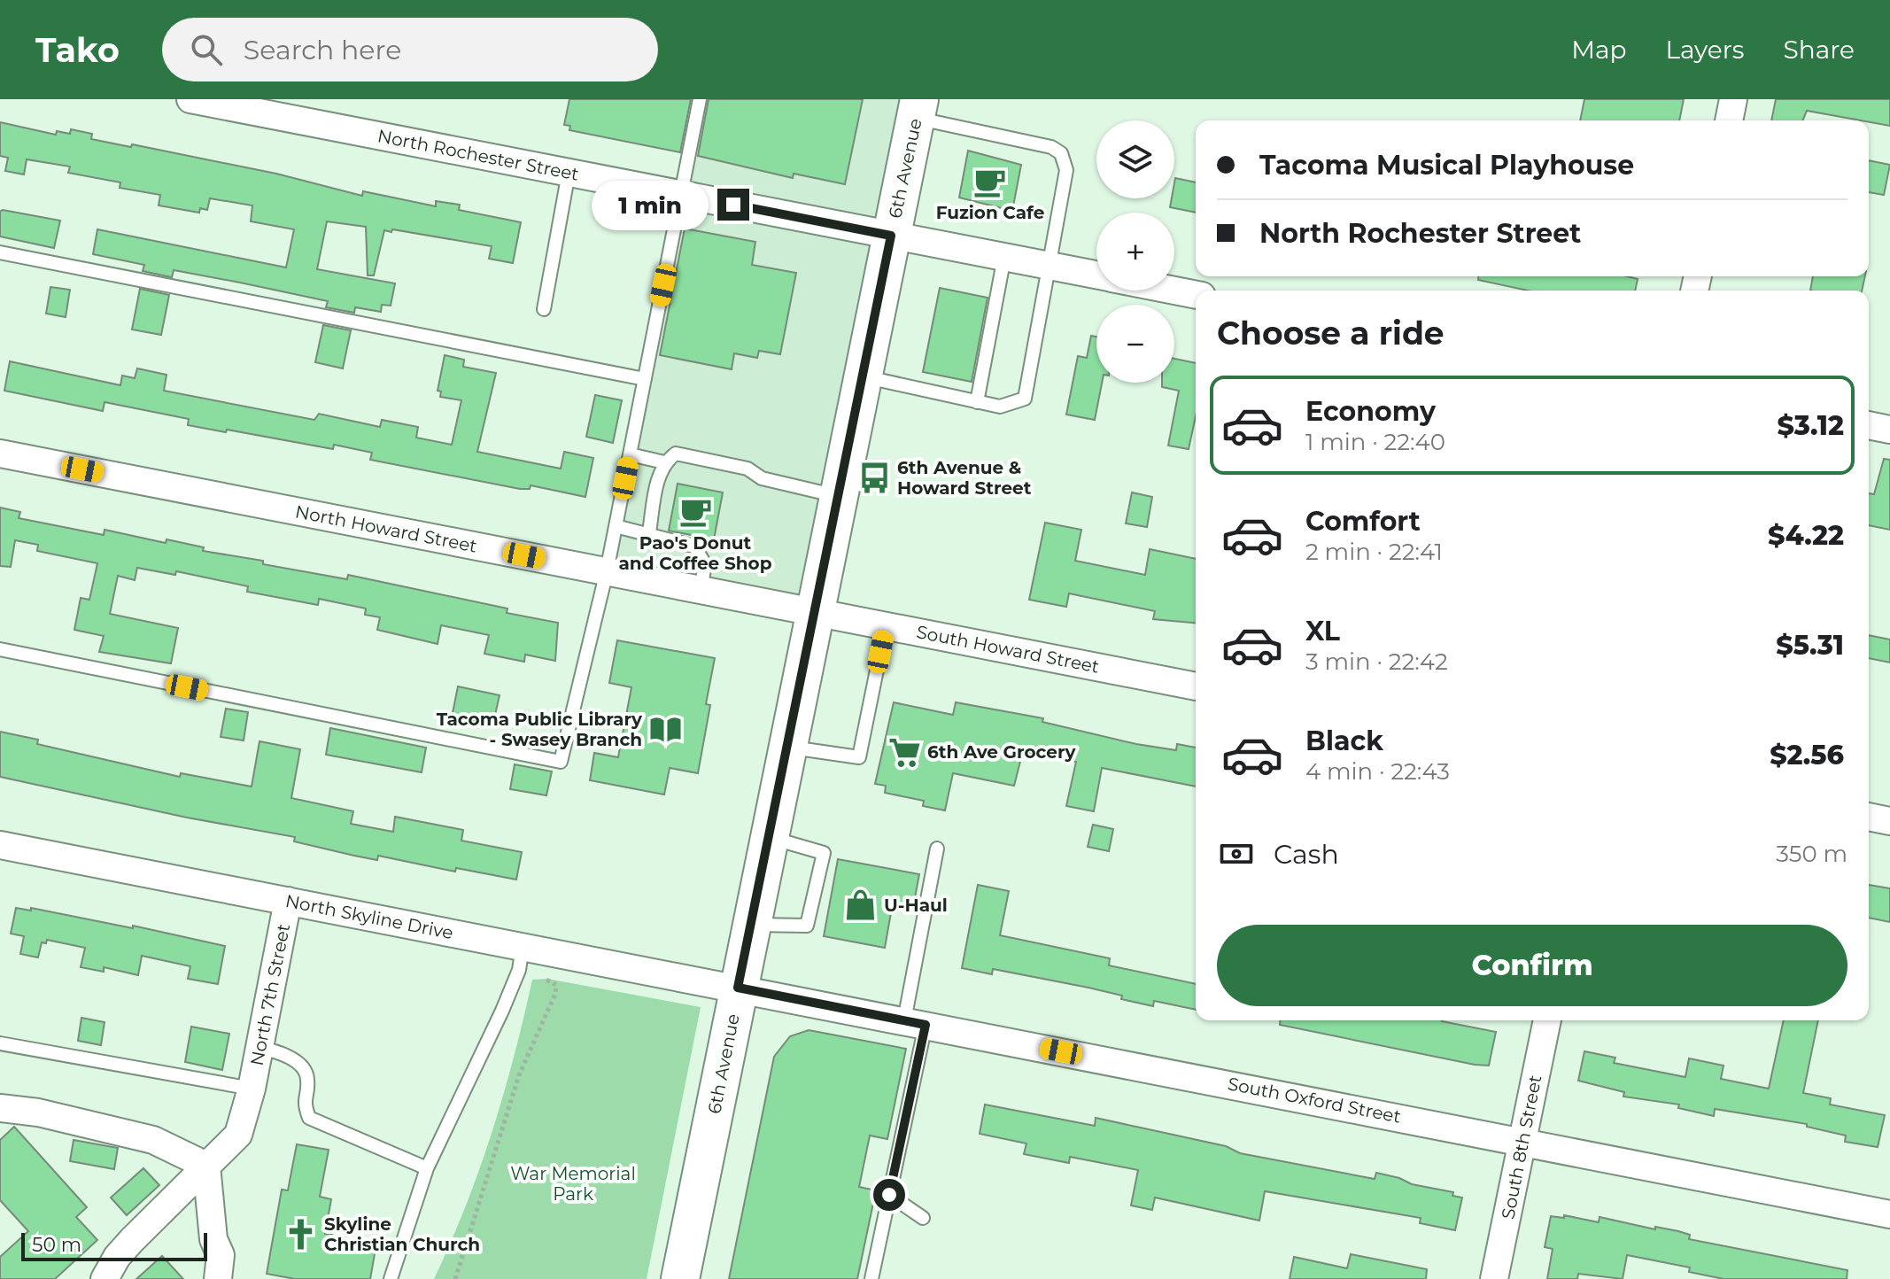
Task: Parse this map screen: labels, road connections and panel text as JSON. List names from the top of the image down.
{
  "streets": {
    "main road": ["6th Avenue"],
    "street": [
      "North Rochester Street",
      "North Howard Street",
      "South Howard Street",
      "North Skyline Drive",
      "North 7th Street",
      "South Oxford Street",
      "South 8th Street"
    ]
  },
  "crossings": [
    ["North Rochester Street", "6th Avenue"],
    ["6th Avenue", "North Howard Street"],
    ["6th Avenue", "South Howard Street"],
    ["6th Avenue", "North Skyline Drive"],
    ["6th Avenue", "South Oxford Street"],
    ["North Howard Street", "South Howard Street"],
    ["North Skyline Drive", "North 7th Street"],
    ["North Skyline Drive", "South Oxford Street"],
    ["South Oxford Street", "South 8th Street"]
  ],
  "parks": ["War Memorial Park"],
  "places": {
    "cafe": ["Fuzion Cafe", "Pao's Donut and Coffee Shop"],
    "bus stop": ["6th Avenue & Howard Street"],
    "library": ["Tacoma Public Library - Swasey Branch"],
    "supermarket": ["6th Ave Grocery"],
    "shop": ["U-Haul"],
    "church": ["Skyline Christian Church"]
  },
  "scale_bar": "50 m",
  "page": {
    "header": "Tako",
    "search": "Search here",
    "nav": ["Map", "Layers", "Share"],
    "map_buttons": ["+", "−"],
    "banner": ["Tacoma Musical Playhouse", "North Rochester Street"],
    "bubble": "1 min",
    "heading": "Choose a ride",
    "list": [
      {
        "name": "Economy",
        "note": "1 min · 22:40",
        "value": "$3.12"
      },
      {
        "name": "Comfort",
        "note": "2 min · 22:41",
        "value": "$4.22"
      },
      {
        "name": "XL",
        "note": "3 min · 22:42",
        "value": "$5.31"
      },
      {
        "name": "Black",
        "note": "4 min · 22:43",
        "value": "$2.56"
      }
    ],
    "pay": ["Cash", "350 m"],
    "buttons": "Confirm",
    "scale": "50 m"
  }
}
